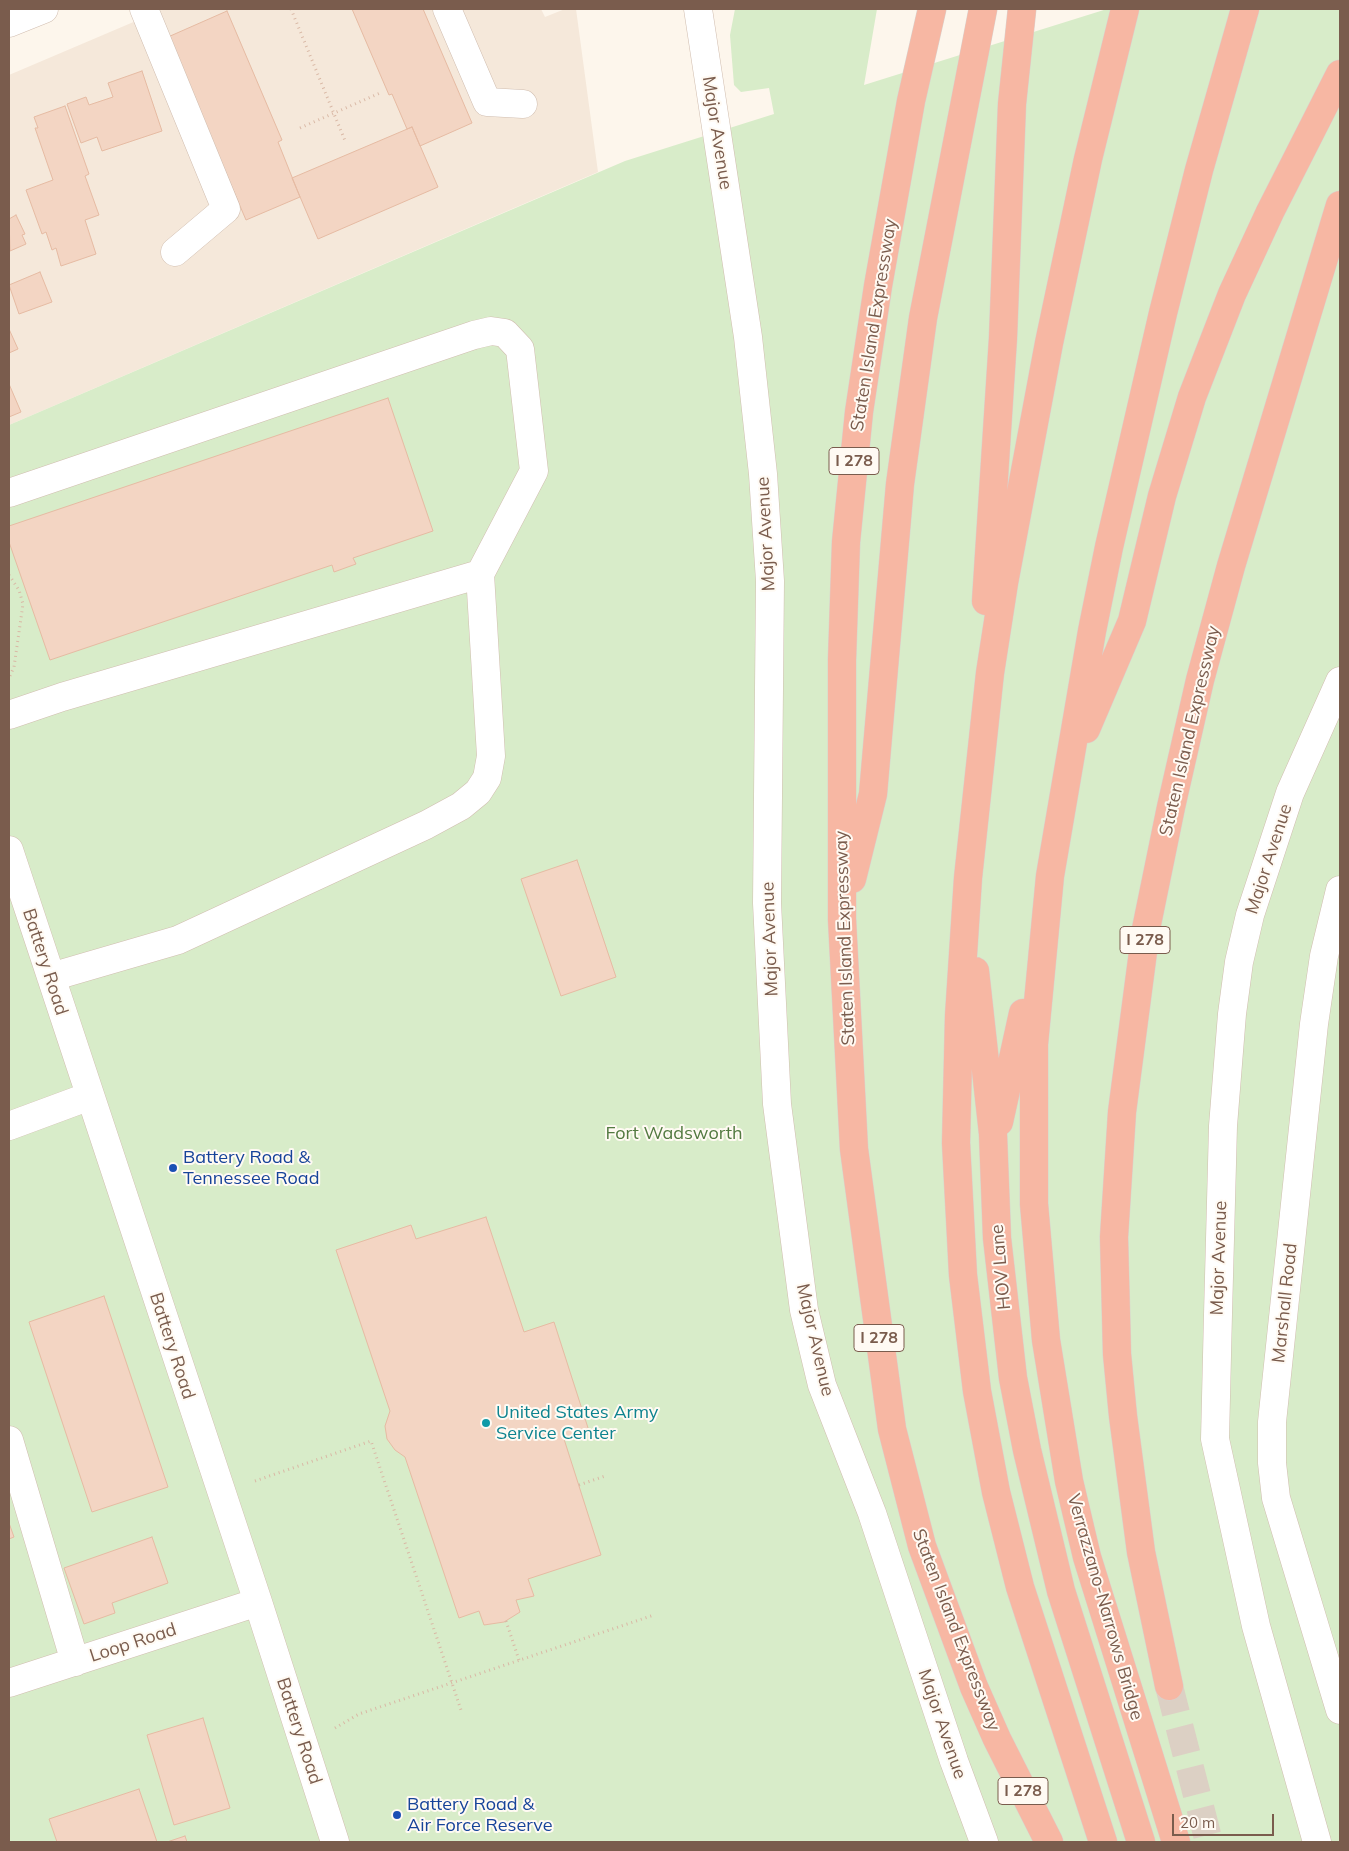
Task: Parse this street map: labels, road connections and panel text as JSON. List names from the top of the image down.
{
  "streets": {
    "highway": [
      "Staten Island Expressway",
      "I 278",
      "HOV Lane",
      "Verrazzano-Narrows Bridge"
    ],
    "street": [
      "Major Avenue",
      "Battery Road",
      "Marshall Road",
      "Loop Road"
    ]
  },
  "crossings": [
    ["Battery Road", "Loop Road"],
    ["HOV Lane", "Verrazzano-Narrows Bridge"]
  ],
  "parks": ["Fort Wadsworth"],
  "places": ["Battery Road & Tennessee Road", "United States Army Service Center", "Battery Road & Air Force Reserve"],
  "scale_bar": "20 m"
}
